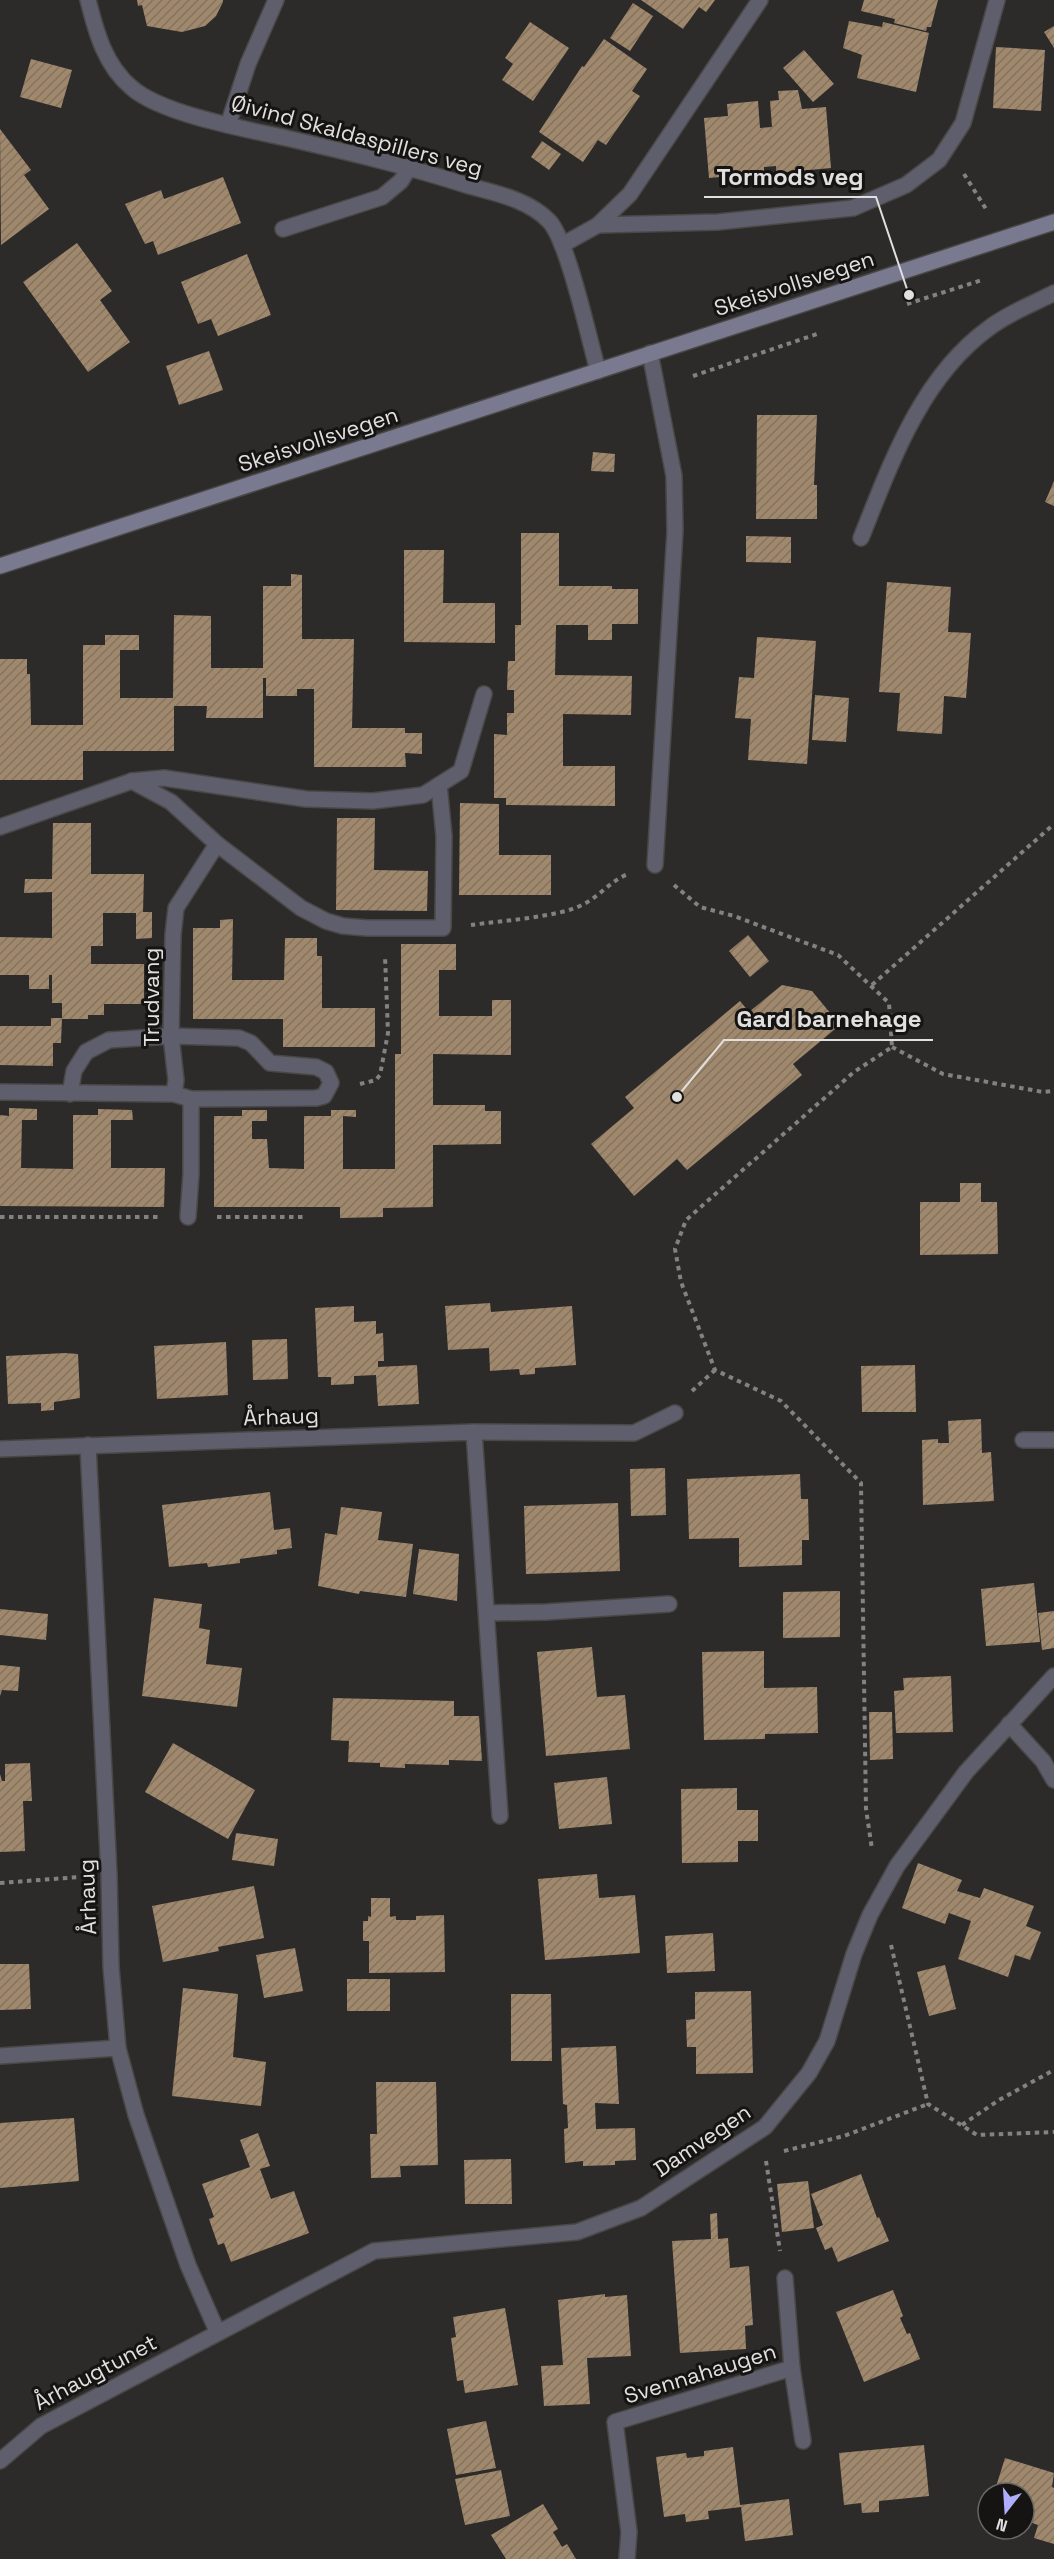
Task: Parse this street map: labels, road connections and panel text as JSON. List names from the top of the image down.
{
  "streets": {
    "main road": ["Skeisvollsvegen"],
    "street": [
      "Øivind Skaldaspillers veg",
      "Trudvang",
      "Århaug",
      "Damvegen",
      "Århaugtunet",
      "Svennahaugen"
    ]
  },
  "crossings": [
    ["Øivind Skaldaspillers veg", "Skeisvollsvegen"],
    ["Århaug", "Damvegen"],
    ["Århaug", "Århaugtunet"],
    ["Damvegen", "Århaugtunet"]
  ],
  "places": ["Tormods veg", "Gard barnehage"],
  "north": "bottom"
}
